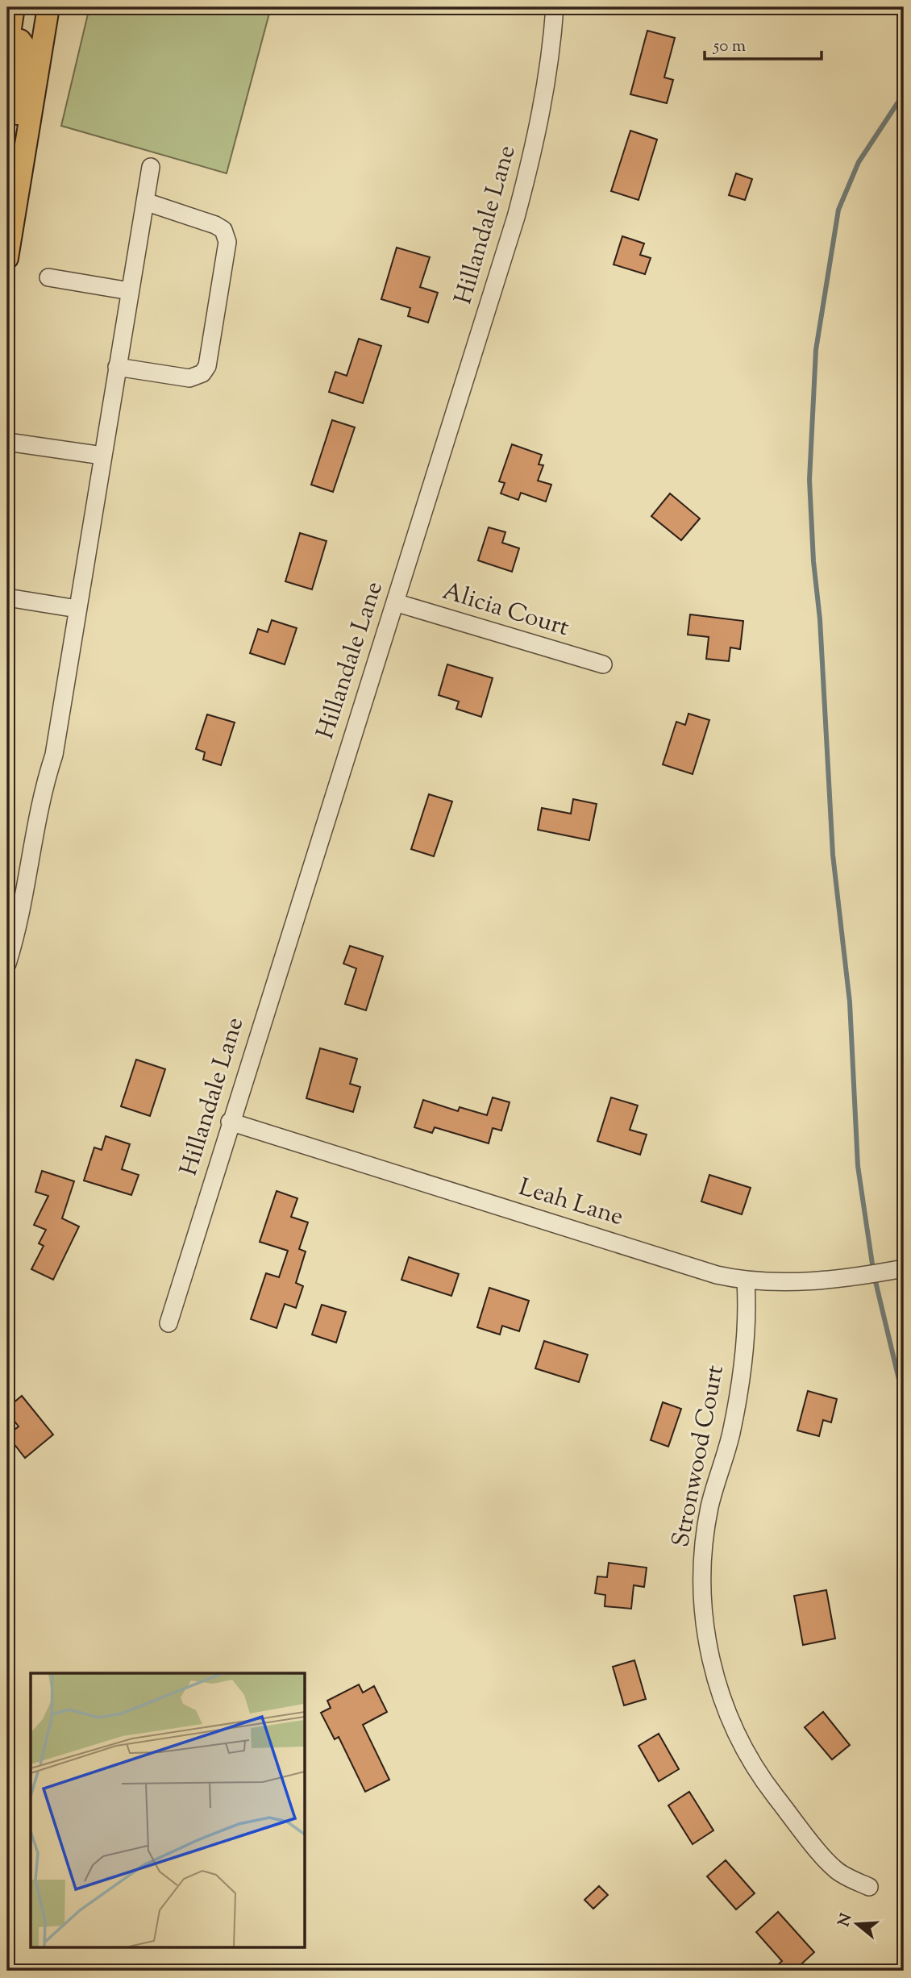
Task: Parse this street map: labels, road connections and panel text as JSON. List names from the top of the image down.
{
  "streets": {
    "street": [
      "Hillandale Lane",
      "Alicia Court",
      "Leah Lane",
      "Stronwood Court"
    ]
  },
  "crossings": [
    ["Hillandale Lane", "Alicia Court"],
    ["Hillandale Lane", "Leah Lane"],
    ["Leah Lane", "Stronwood Court"]
  ],
  "scale_bar": "50 m",
  "north": "left"
}
